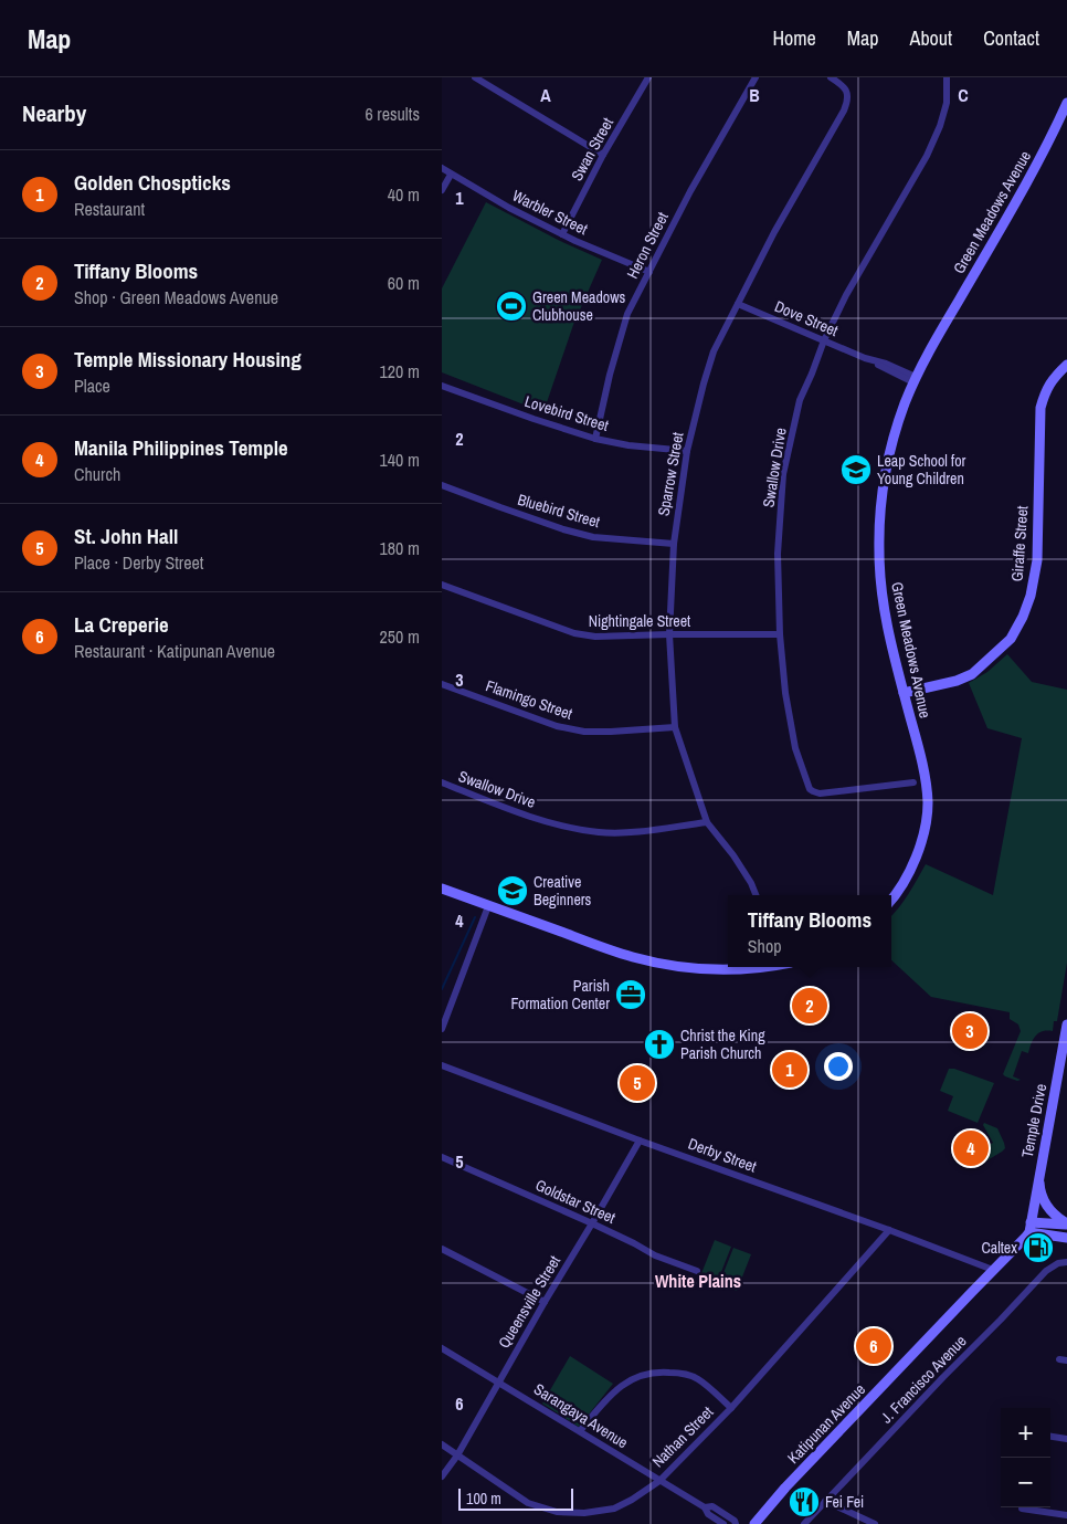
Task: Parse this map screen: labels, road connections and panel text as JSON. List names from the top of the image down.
{
  "streets": {
    "street": [
      "Swan Street",
      "Warbler Street",
      "Green Meadows Avenue",
      "Heron Street",
      "Dove Street",
      "Lovebird Street",
      "Swallow Drive",
      "Sparrow Street",
      "Bluebird Street",
      "Giraffe Street",
      "Nightingale Street",
      "Flamingo Street",
      "Temple Drive",
      "Derby Street",
      "Goldstar Street",
      "Queensville Street",
      "J. Francisco Avenue",
      "Sarangaya Avenue",
      "Katipunan Avenue",
      "Nathan Street"
    ]
  },
  "crossings": [
    ["Swan Street", "Warbler Street"],
    ["Warbler Street", "Heron Street"],
    ["Green Meadows Avenue", "Dove Street"],
    ["Green Meadows Avenue", "Giraffe Street"],
    ["Heron Street", "Lovebird Street"],
    ["Dove Street", "Swallow Drive"],
    ["Dove Street", "Sparrow Street"],
    ["Lovebird Street", "Sparrow Street"],
    ["Swallow Drive", "Sparrow Street"],
    ["Swallow Drive", "Nightingale Street"],
    ["Sparrow Street", "Bluebird Street"],
    ["Sparrow Street", "Nightingale Street"],
    ["Sparrow Street", "Flamingo Street"],
    ["Temple Drive", "Katipunan Avenue"],
    ["Derby Street", "Queensville Street"],
    ["Derby Street", "Katipunan Avenue"],
    ["Derby Street", "Nathan Street"],
    ["Goldstar Street", "Queensville Street"],
    ["Queensville Street", "Sarangaya Avenue"],
    ["Queensville Street", "Nathan Street"],
    ["Sarangaya Avenue", "Nathan Street"]
  ],
  "districts": ["White Plains"],
  "places": {
    "sports": ["Green Meadows Clubhouse"],
    "school or university": ["Leap School for Young Children", "Creative Beginners"],
    "office": ["Parish Formation Center"],
    "church": ["Christ the King Parish Church"],
    "fuel station": ["Caltex"],
    "restaurant": ["Fei Fei"]
  },
  "scale_bar": "100 m",
  "page": {
    "header": "Map",
    "nav": [
      "Home",
      "Map",
      "About",
      "Contact"
    ],
    "heading": ["Nearby", "6 results"],
    "list": [
      {
        "mark": "1",
        "name": "Golden Chospticks",
        "note": "Restaurant",
        "value": "40 m"
      },
      {
        "mark": "2",
        "name": "Tiffany Blooms",
        "note": "Shop · Green Meadows Avenue",
        "value": "60 m"
      },
      {
        "mark": "3",
        "name": "Temple Missionary Housing",
        "note": "Place",
        "value": "120 m"
      },
      {
        "mark": "4",
        "name": "Manila Philippines Temple",
        "note": "Church",
        "value": "140 m"
      },
      {
        "mark": "5",
        "name": "St. John Hall",
        "note": "Place · Derby Street",
        "value": "180 m"
      },
      {
        "mark": "6",
        "name": "La Creperie",
        "note": "Restaurant · Katipunan Avenue",
        "value": "250 m"
      }
    ],
    "popup": ["Tiffany Blooms", "Shop"],
    "pins": [
      "2",
      "3",
      "1",
      "5",
      "4",
      "6"
    ],
    "map_buttons": ["+", "−"],
    "scale": "100 m"
  },
  "grid": {
    "columns": ["A", "B", "C"],
    "rows": [
      "1",
      "2",
      "3",
      "4",
      "5",
      "6"
    ]
  }
}
